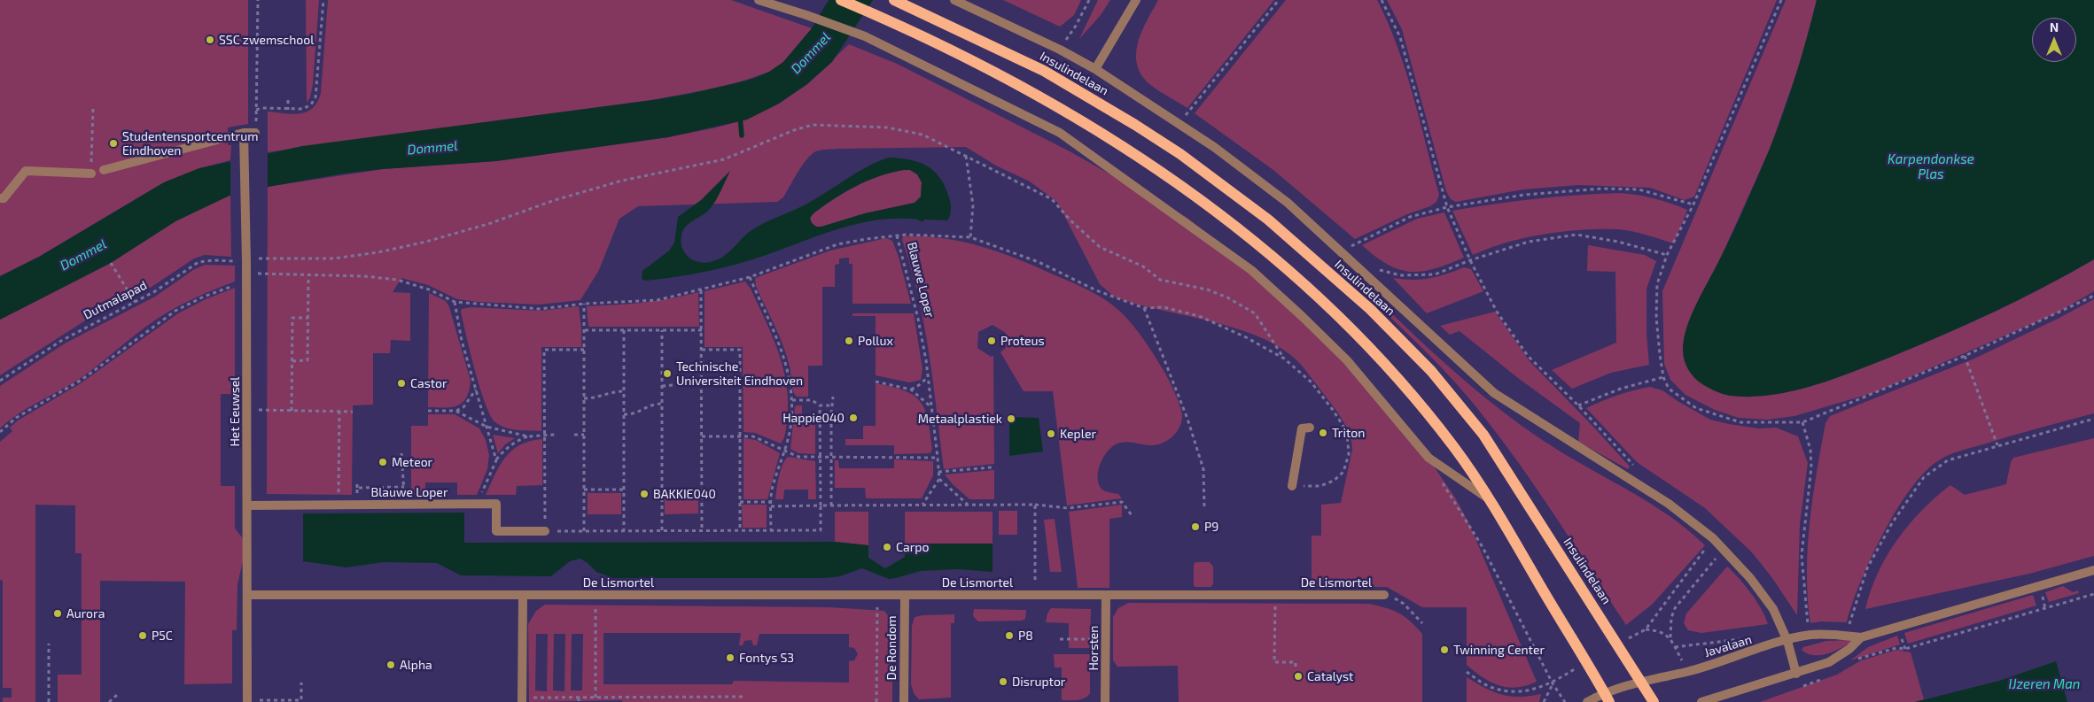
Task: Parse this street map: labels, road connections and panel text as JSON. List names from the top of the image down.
{
  "streets": {
    "main road": ["Insulindelaan"],
    "street": [
      "Blauwe Loper",
      "Het Eeuwsel",
      "De Lismortel",
      "Javalaan",
      "De Rondom",
      "Horsten"
    ],
    "path": ["Dutmalapad"]
  },
  "crossings": [
    ["Insulindelaan", "Javalaan"],
    ["Blauwe Loper", "Het Eeuwsel"],
    ["Dutmalapad", "Het Eeuwsel"],
    ["Het Eeuwsel", "De Lismortel"],
    ["De Lismortel", "De Rondom"],
    ["De Lismortel", "Horsten"]
  ],
  "water": ["Dommel", "Karpendonkse Plas", "IJzeren Man"],
  "places": [
    "SSC zwemschool",
    "Studentensportcentrum Eindhoven",
    "Pollux",
    "Proteus",
    "Technische Universiteit Eindhoven",
    "Castor",
    "Happie040",
    "Metaalplastiek",
    "Triton",
    "Kepler",
    "Meteor",
    "BAKKIE040",
    "P9",
    "Carpo",
    "Aurora",
    "P5C",
    "P8",
    "Twinning Center",
    "Fontys S3",
    "Alpha",
    "Catalyst",
    "Disruptor"
  ],
  "north": "top"
}
